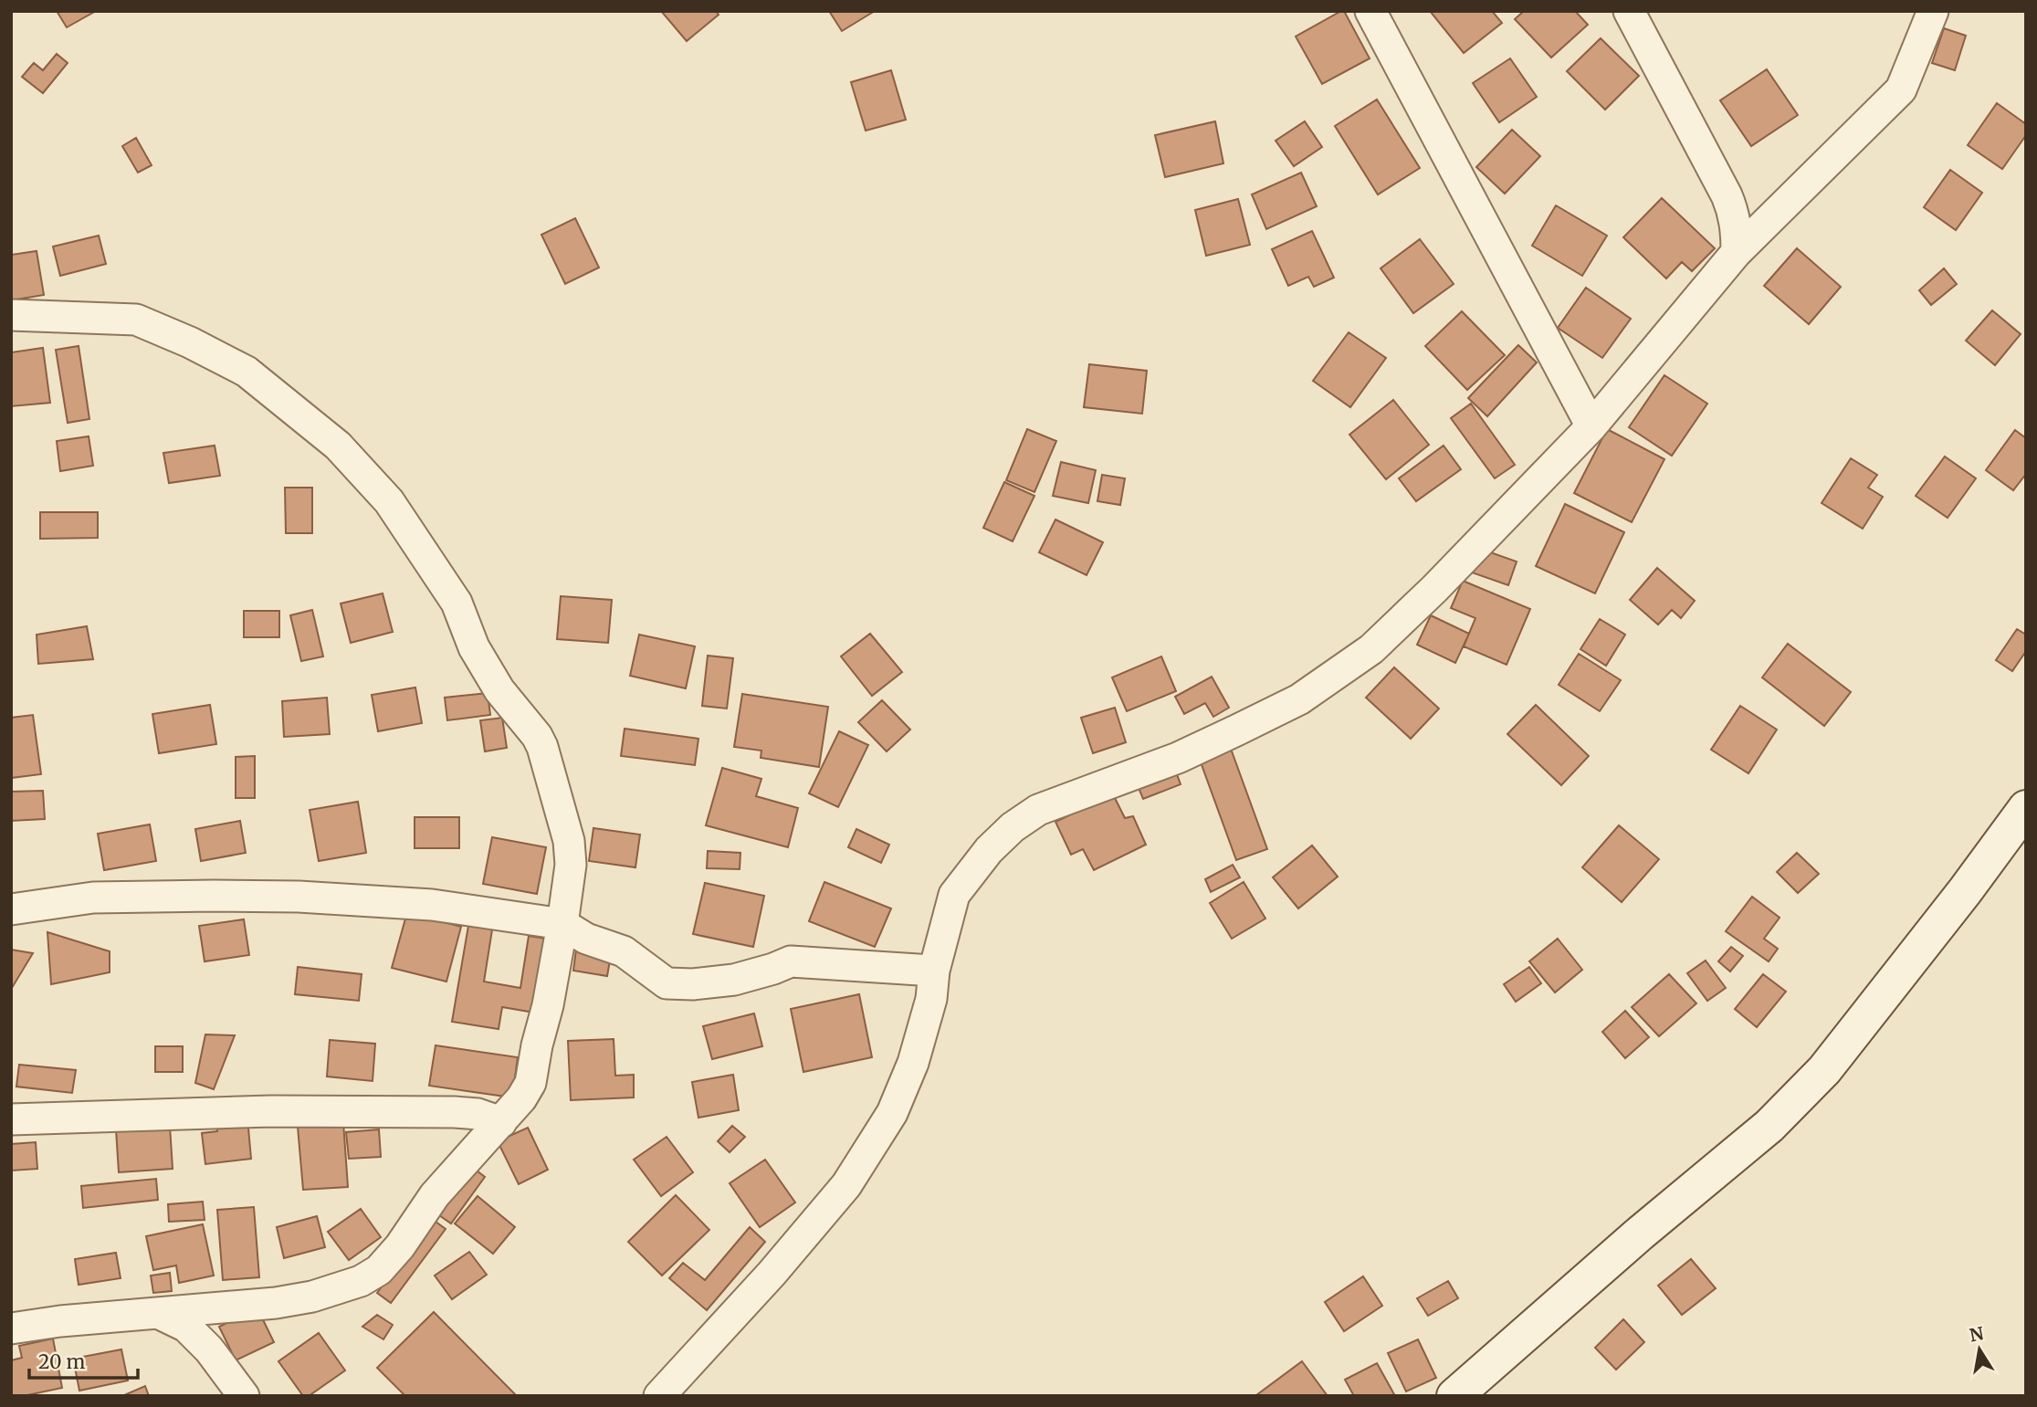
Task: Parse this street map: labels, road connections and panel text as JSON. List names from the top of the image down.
{
  "scale_bar": "20 m",
  "north": "top"
}
